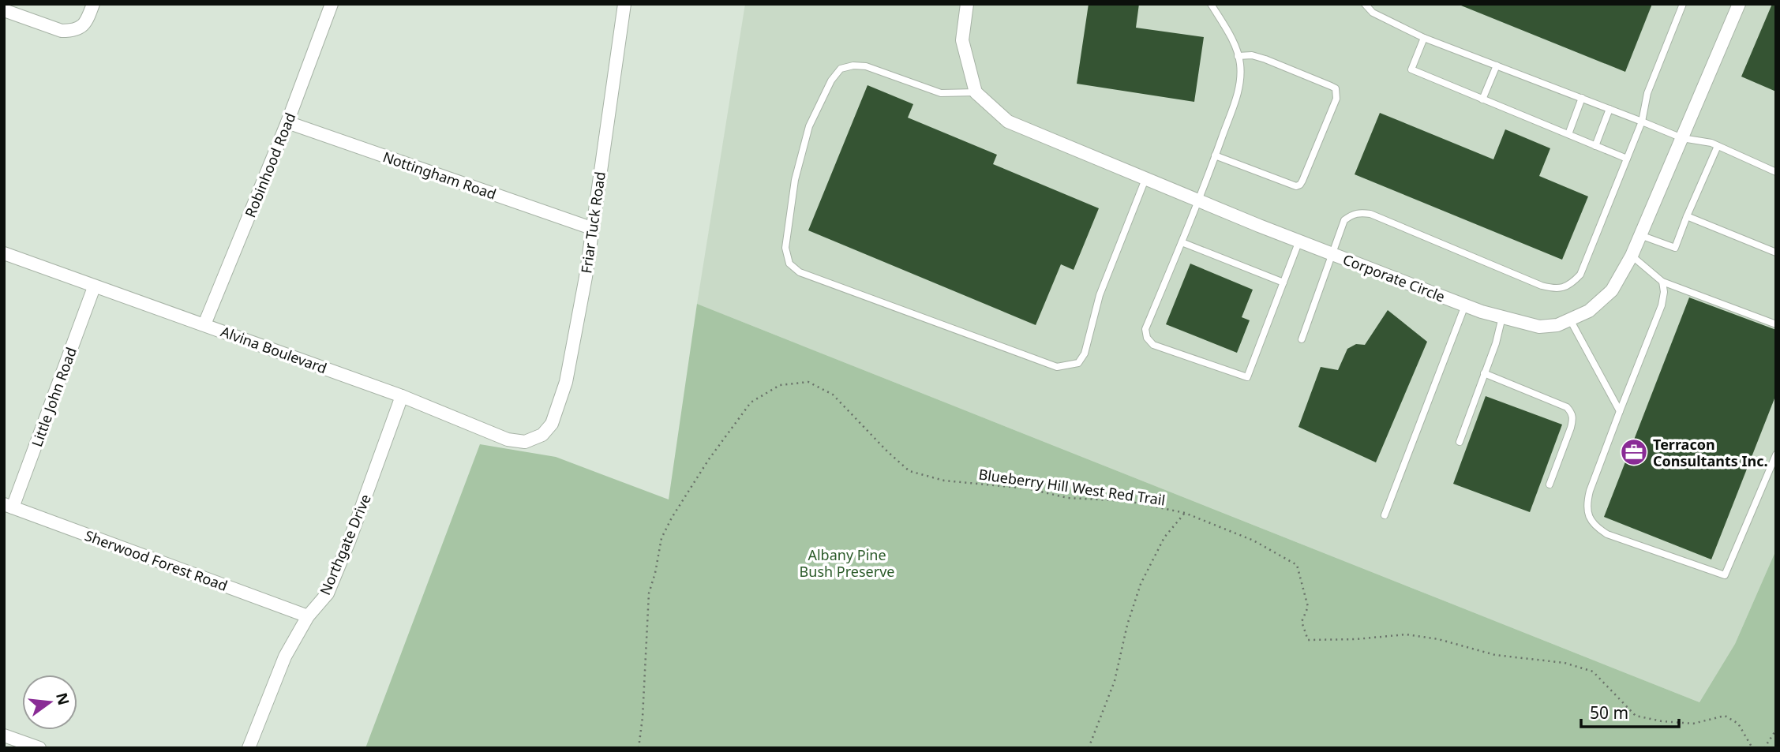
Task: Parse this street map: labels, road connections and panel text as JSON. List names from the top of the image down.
{
  "streets": {
    "street": [
      "Robinhood Road",
      "Nottingham Road",
      "Friar Tuck Road",
      "Corporate Circle",
      "Alvina Boulevard",
      "Little John Road",
      "Northgate Drive",
      "Sherwood Forest Road"
    ],
    "path": ["Blueberry Hill West Red Trail"]
  },
  "crossings": [
    ["Robinhood Road", "Nottingham Road"],
    ["Robinhood Road", "Alvina Boulevard"],
    ["Nottingham Road", "Friar Tuck Road"],
    ["Friar Tuck Road", "Alvina Boulevard"],
    ["Alvina Boulevard", "Little John Road"],
    ["Alvina Boulevard", "Northgate Drive"],
    ["Little John Road", "Sherwood Forest Road"],
    ["Northgate Drive", "Sherwood Forest Road"]
  ],
  "parks": ["Albany Pine Bush Preserve"],
  "places": {
    "office": ["Terracon Consultants Inc."]
  },
  "scale_bar": "50 m",
  "north": "right"
}
